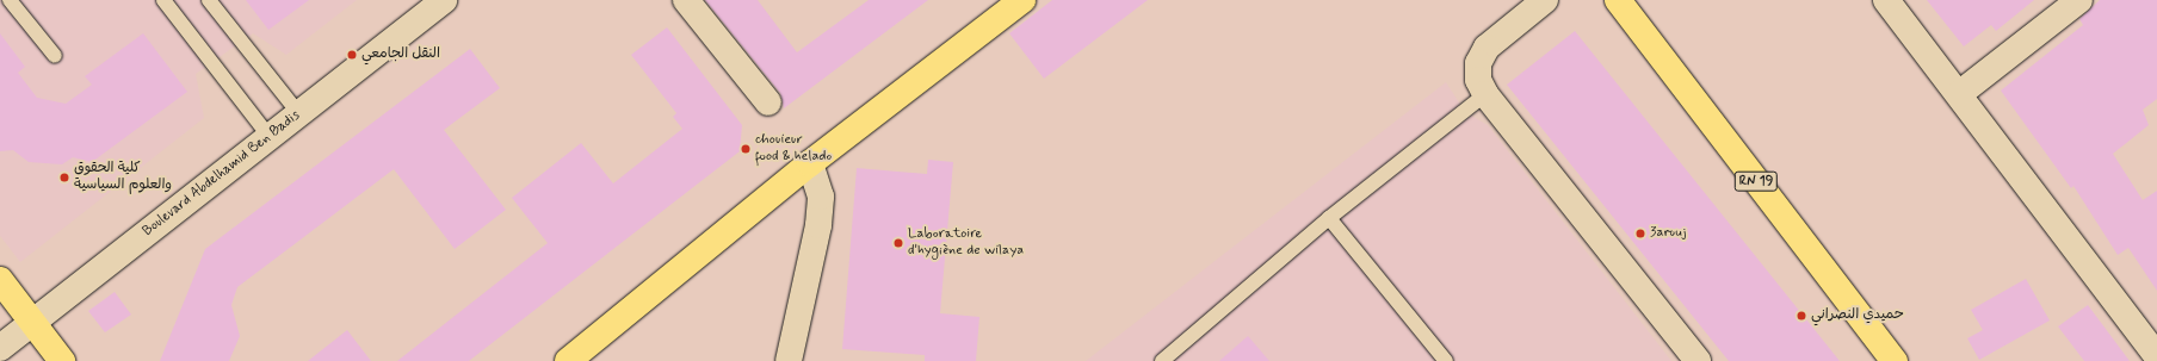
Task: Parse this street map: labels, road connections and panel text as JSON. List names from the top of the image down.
{
  "streets": {
    "main road": ["RN 19"],
    "street": ["Boulevard Abdelhamid Ben Badis"]
  },
  "places": [
    "النقل الجامعي",
    "chouieur food & helado",
    "كلية الحقوق والعلوم السياسية",
    "3arouj",
    "Laboratoire d'hygiène de wilaya",
    "حميدي النصراني"
  ]
}
